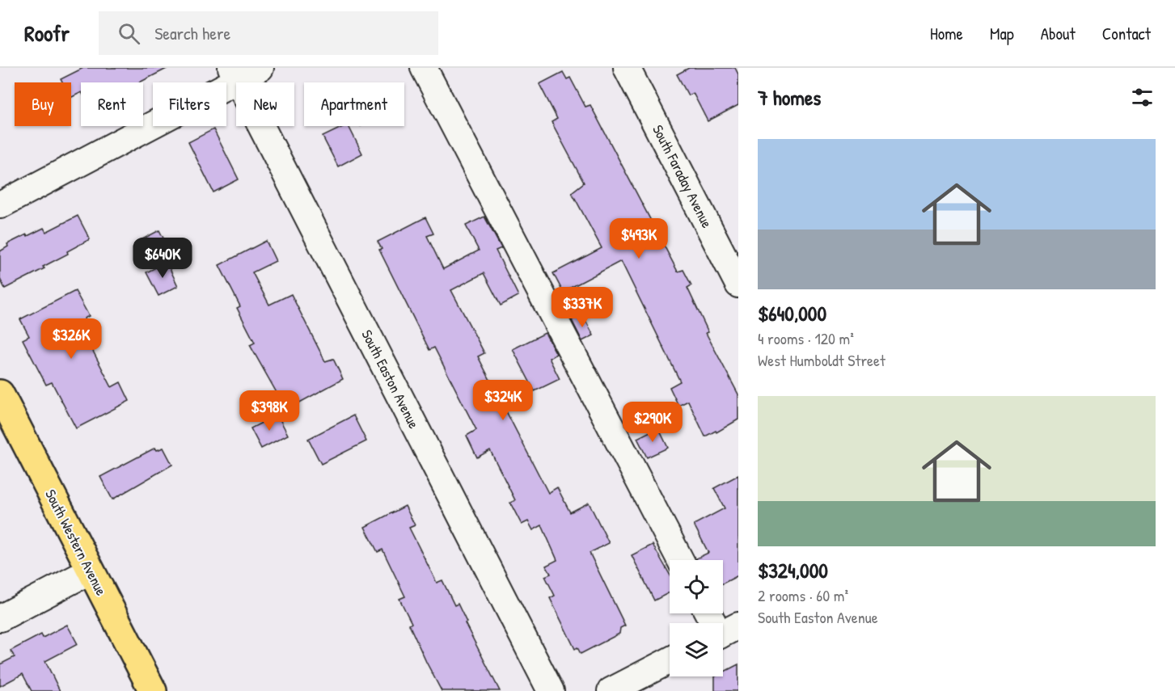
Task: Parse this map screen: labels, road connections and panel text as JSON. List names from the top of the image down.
{
  "streets": {
    "main road": ["South Western Avenue"],
    "street": ["South Faraday Avenue", "South Easton Avenue"]
  },
  "page": {
    "header": "Roofr",
    "search": "Search here",
    "nav": [
      "Home",
      "Map",
      "About",
      "Contact"
    ],
    "heading": "7 homes",
    "chip": [
      "Buy",
      "Rent",
      "Filters",
      "New",
      "Apartment"
    ],
    "list": [
      {
        "name": "$640,000",
        "note": "4 rooms · 120 m² · West Humboldt Street"
      },
      {
        "name": "$324,000",
        "note": "2 rooms · 60 m² · South Easton Avenue"
      }
    ],
    "price": [
      "$493K",
      "$640K",
      "$337K",
      "$326K",
      "$324K",
      "$398K",
      "$290K"
    ]
  }
}
